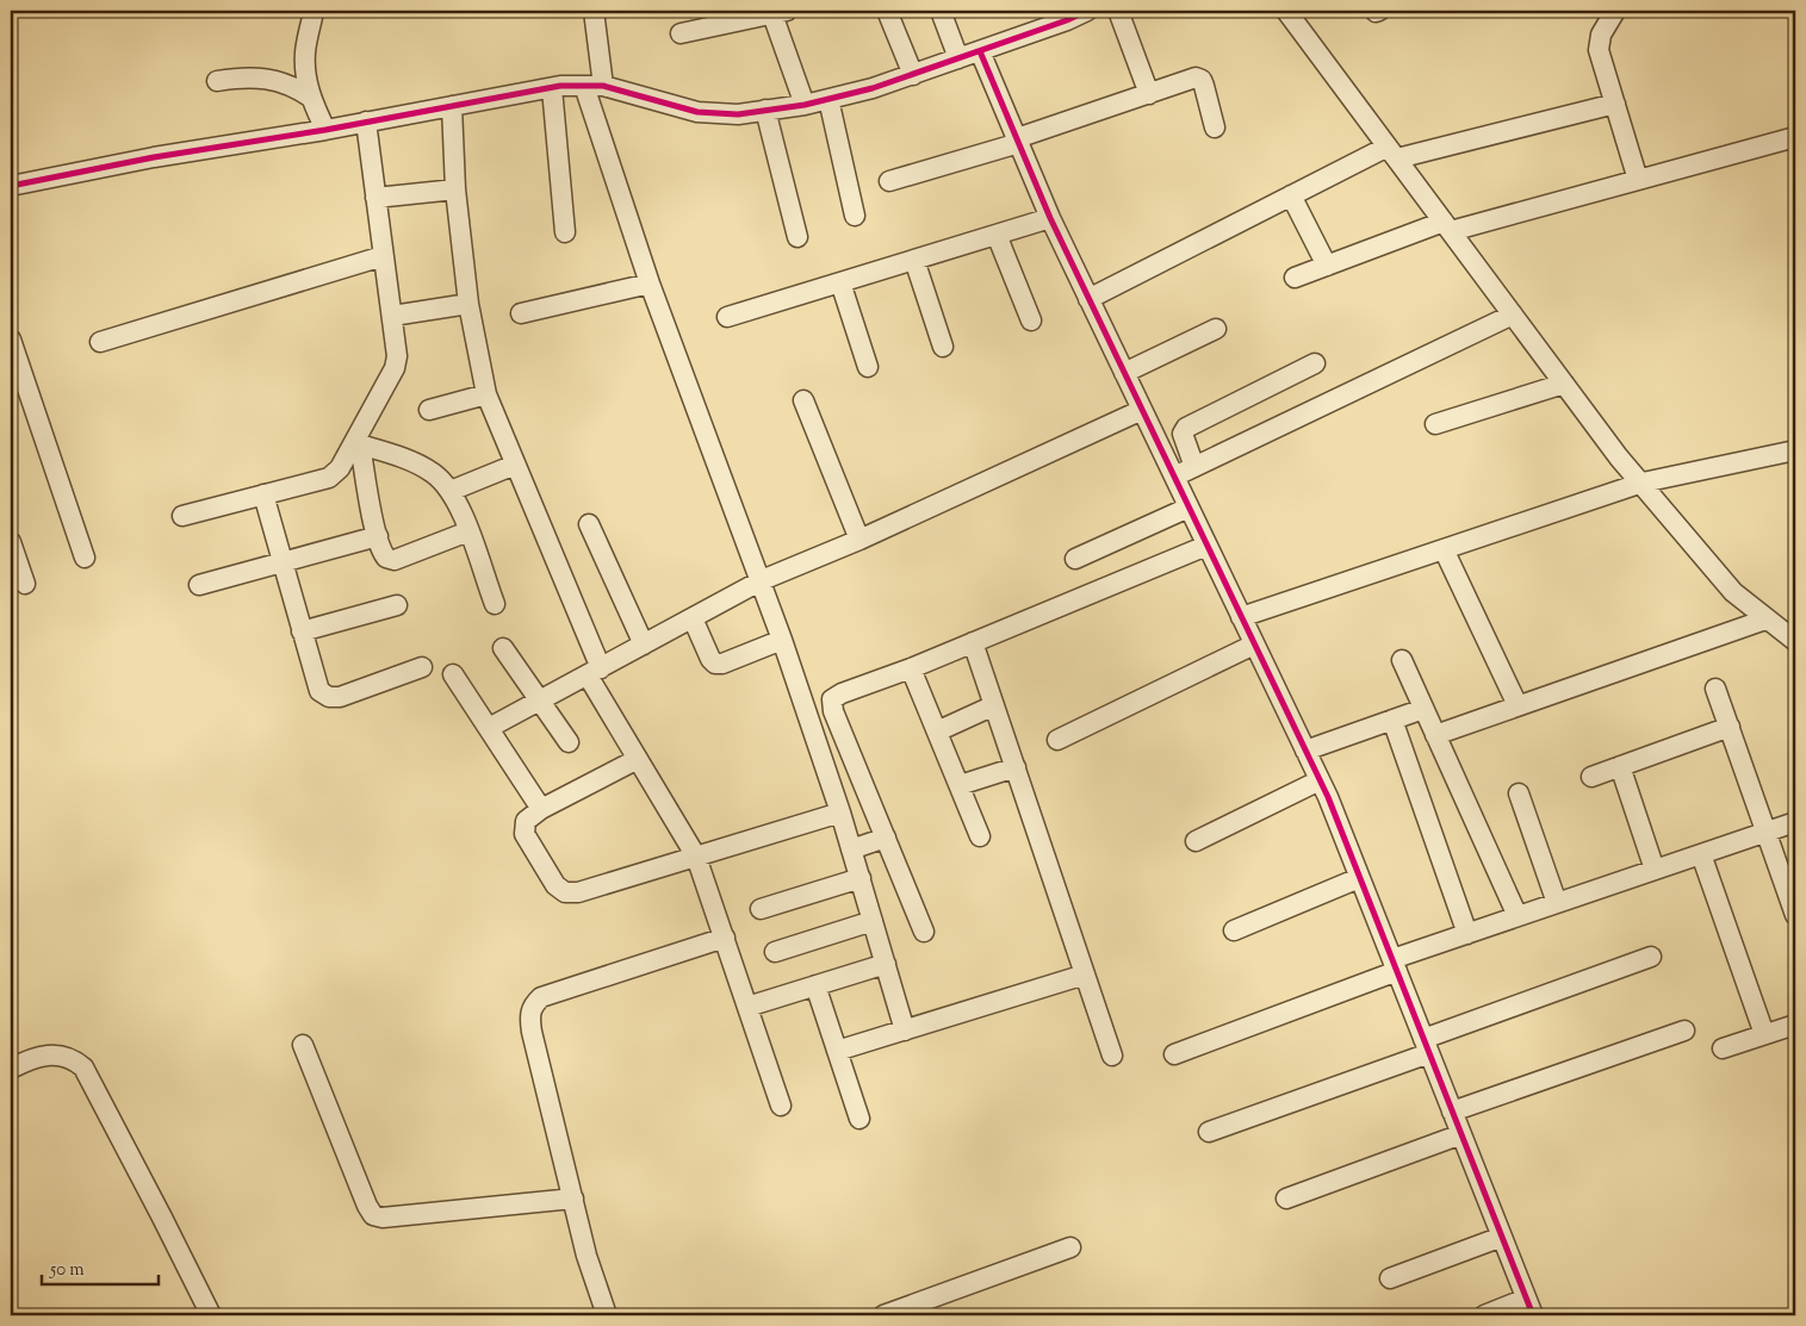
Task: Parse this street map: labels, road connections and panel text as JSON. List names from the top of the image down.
{
  "scale_bar": "50 m"
}
